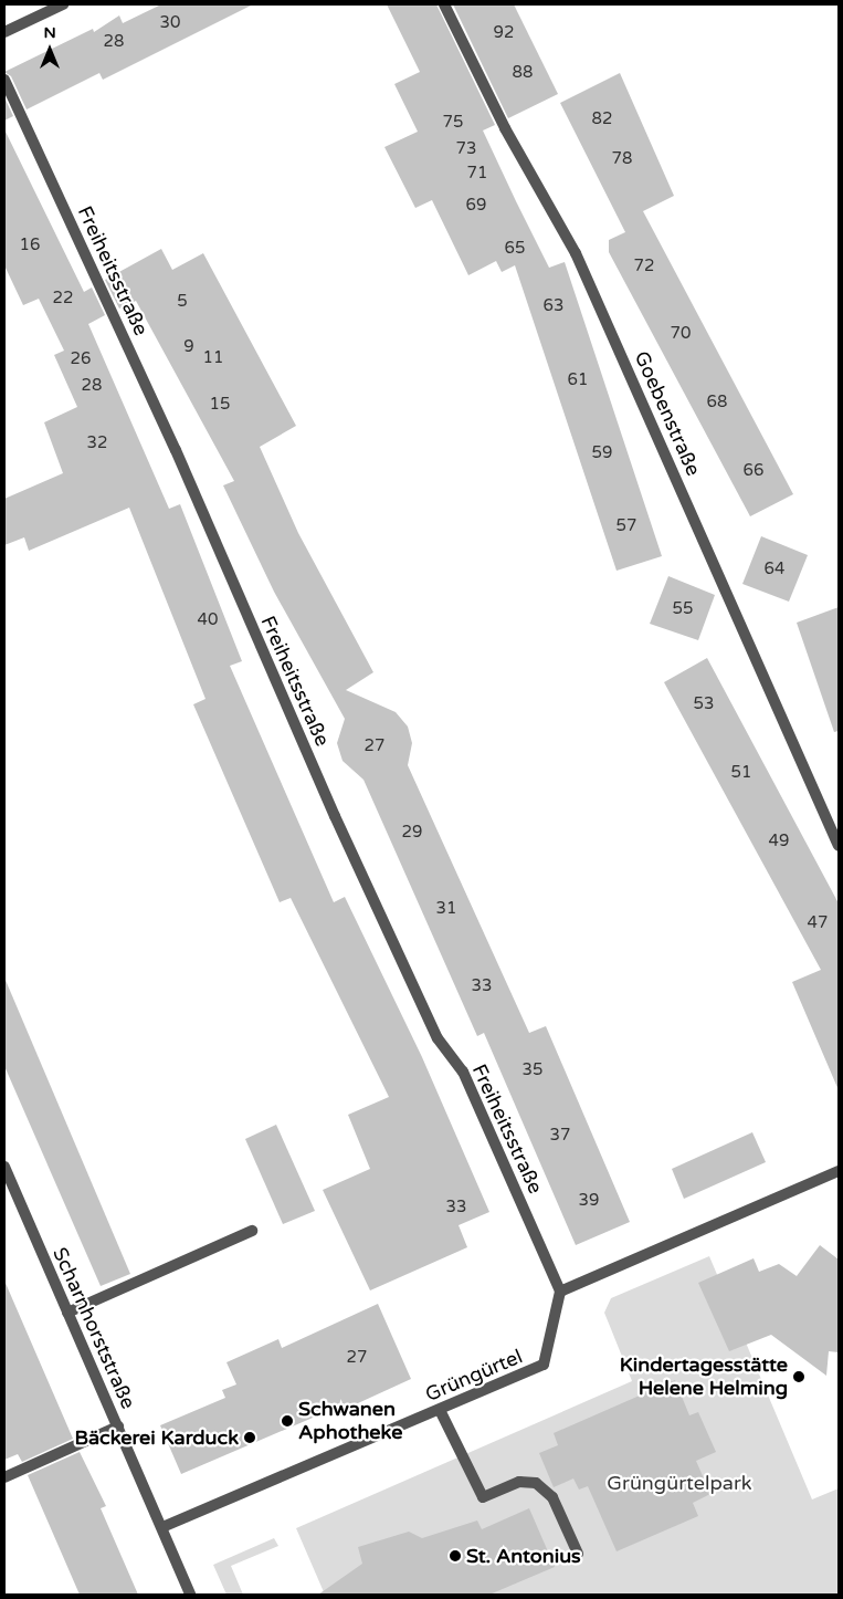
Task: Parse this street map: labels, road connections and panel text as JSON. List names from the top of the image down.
{
  "streets": {
    "street": [
      "Freiheitsstraße",
      "Goebenstraße",
      "Scharnhorststraße",
      "Grüngürtel"
    ]
  },
  "crossings": [
    ["Freiheitsstraße", "Grüngürtel"],
    ["Scharnhorststraße", "Grüngürtel"]
  ],
  "parks": ["Grüngürtelpark"],
  "places": [
    "Kindertagesstätte Helene Helming",
    "Schwanen Aphotheke",
    "Bäckerei Karduck",
    "St. Antonius"
  ],
  "house_numbers": [
    "30",
    "92",
    "28",
    "88",
    "82",
    "75",
    "73",
    "78",
    "71",
    "69",
    "16",
    "65",
    "72",
    "22",
    "5",
    "63",
    "70",
    "9",
    "11",
    "26",
    "61",
    "28",
    "68",
    "15",
    "32",
    "59",
    "66",
    "57",
    "64",
    "55",
    "40",
    "53",
    "27",
    "51",
    "29",
    "49",
    "31",
    "47",
    "33",
    "35",
    "37",
    "39",
    "33",
    "27"
  ],
  "north": "top"
}
